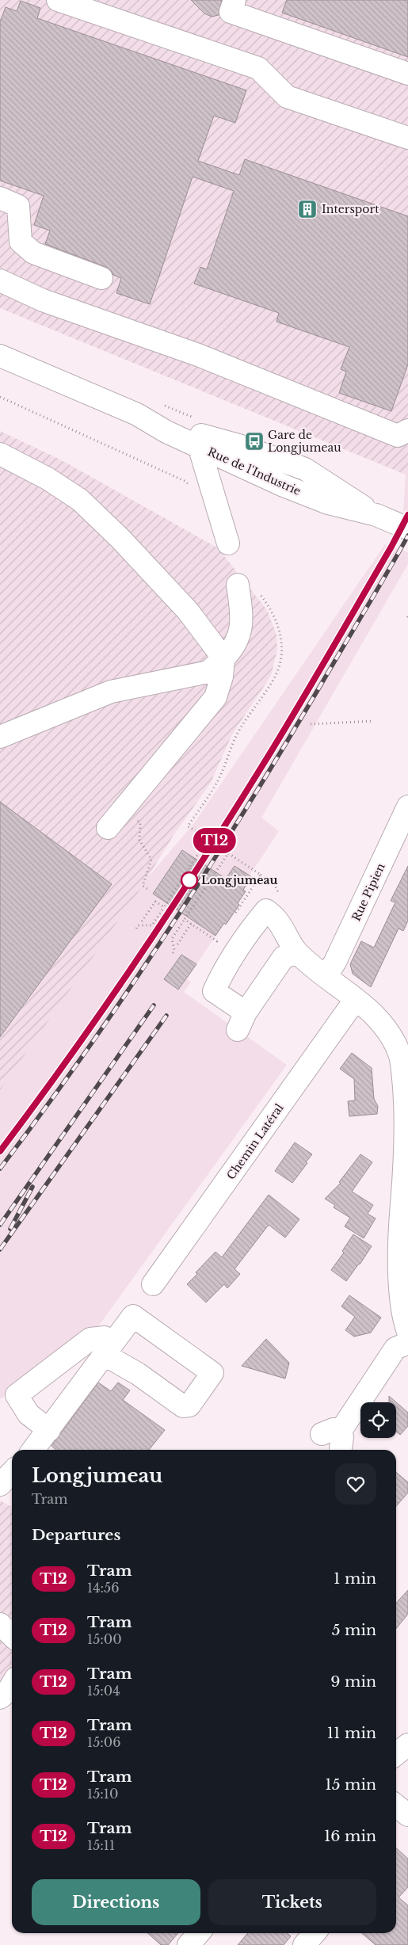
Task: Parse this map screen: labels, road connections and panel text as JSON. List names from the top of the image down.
{
  "streets": {
    "street": ["Rue de l'Industrie", "Rue Pipien", "Chemin Latéral"]
  },
  "places": {
    "building": ["Intersport"],
    "bus stop": ["Gare de Longjumeau"],
    "other": ["Longjumeau"]
  },
  "lines": ["tram line T12"],
  "page": {
    "on_map": "T12",
    "heading": [
      ["Longjumeau", "Tram"],
      "Departures"
    ],
    "list": [
      {
        "mark": "T12",
        "name": "Tram",
        "note": "14:56",
        "value": "1 min"
      },
      {
        "mark": "T12",
        "name": "Tram",
        "note": "15:00",
        "value": "5 min"
      },
      {
        "mark": "T12",
        "name": "Tram",
        "note": "15:04",
        "value": "9 min"
      },
      {
        "mark": "T12",
        "name": "Tram",
        "note": "15:06",
        "value": "11 min"
      },
      {
        "mark": "T12",
        "name": "Tram",
        "note": "15:10",
        "value": "15 min"
      },
      {
        "mark": "T12",
        "name": "Tram",
        "note": "15:11",
        "value": "16 min"
      }
    ],
    "buttons": ["Directions", "Tickets"]
  }
}
